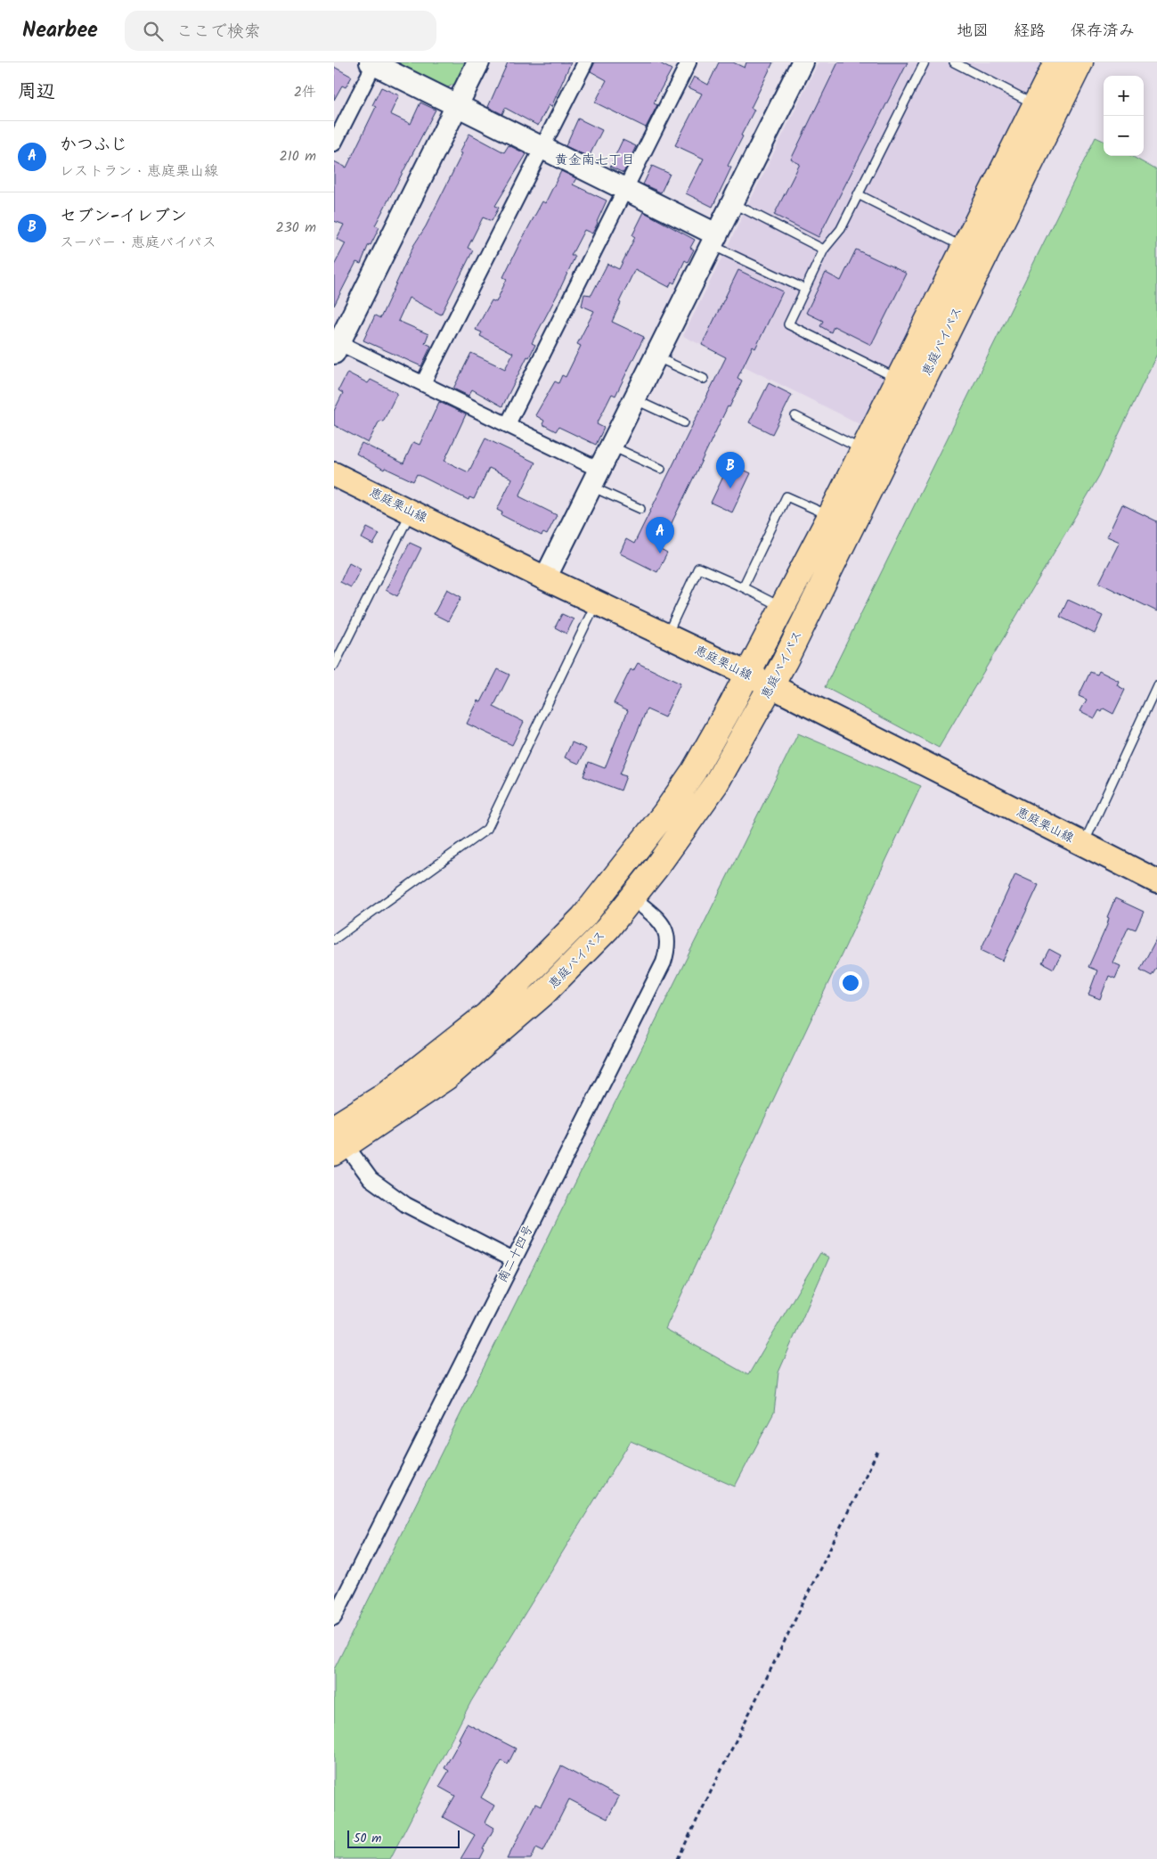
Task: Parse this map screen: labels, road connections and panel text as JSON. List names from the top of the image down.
{
  "streets": {
    "highway": ["恵庭バイパス"],
    "main road": ["恵庭栗山線"],
    "street": ["南二十四号"]
  },
  "crossings": [
    ["恵庭バイパス", "恵庭栗山線"],
    ["恵庭バイパス", "南二十四号"]
  ],
  "districts": ["黄金南七丁目"],
  "scale_bar": "50 m",
  "page": {
    "header": "Nearbee",
    "search": "ここで検索",
    "nav": ["地図", "経路", "保存済み"],
    "heading": ["周辺", "2件"],
    "map_buttons": ["+", "−"],
    "list": [
      {
        "mark": "A",
        "name": "かつふじ",
        "note": "レストラン · 恵庭栗山線",
        "value": "210 m"
      },
      {
        "mark": "B",
        "name": "セブン-イレブン",
        "note": "スーパー · 恵庭バイパス",
        "value": "230 m"
      }
    ],
    "pins": ["B", "A"],
    "scale": "50 m"
  }
}
